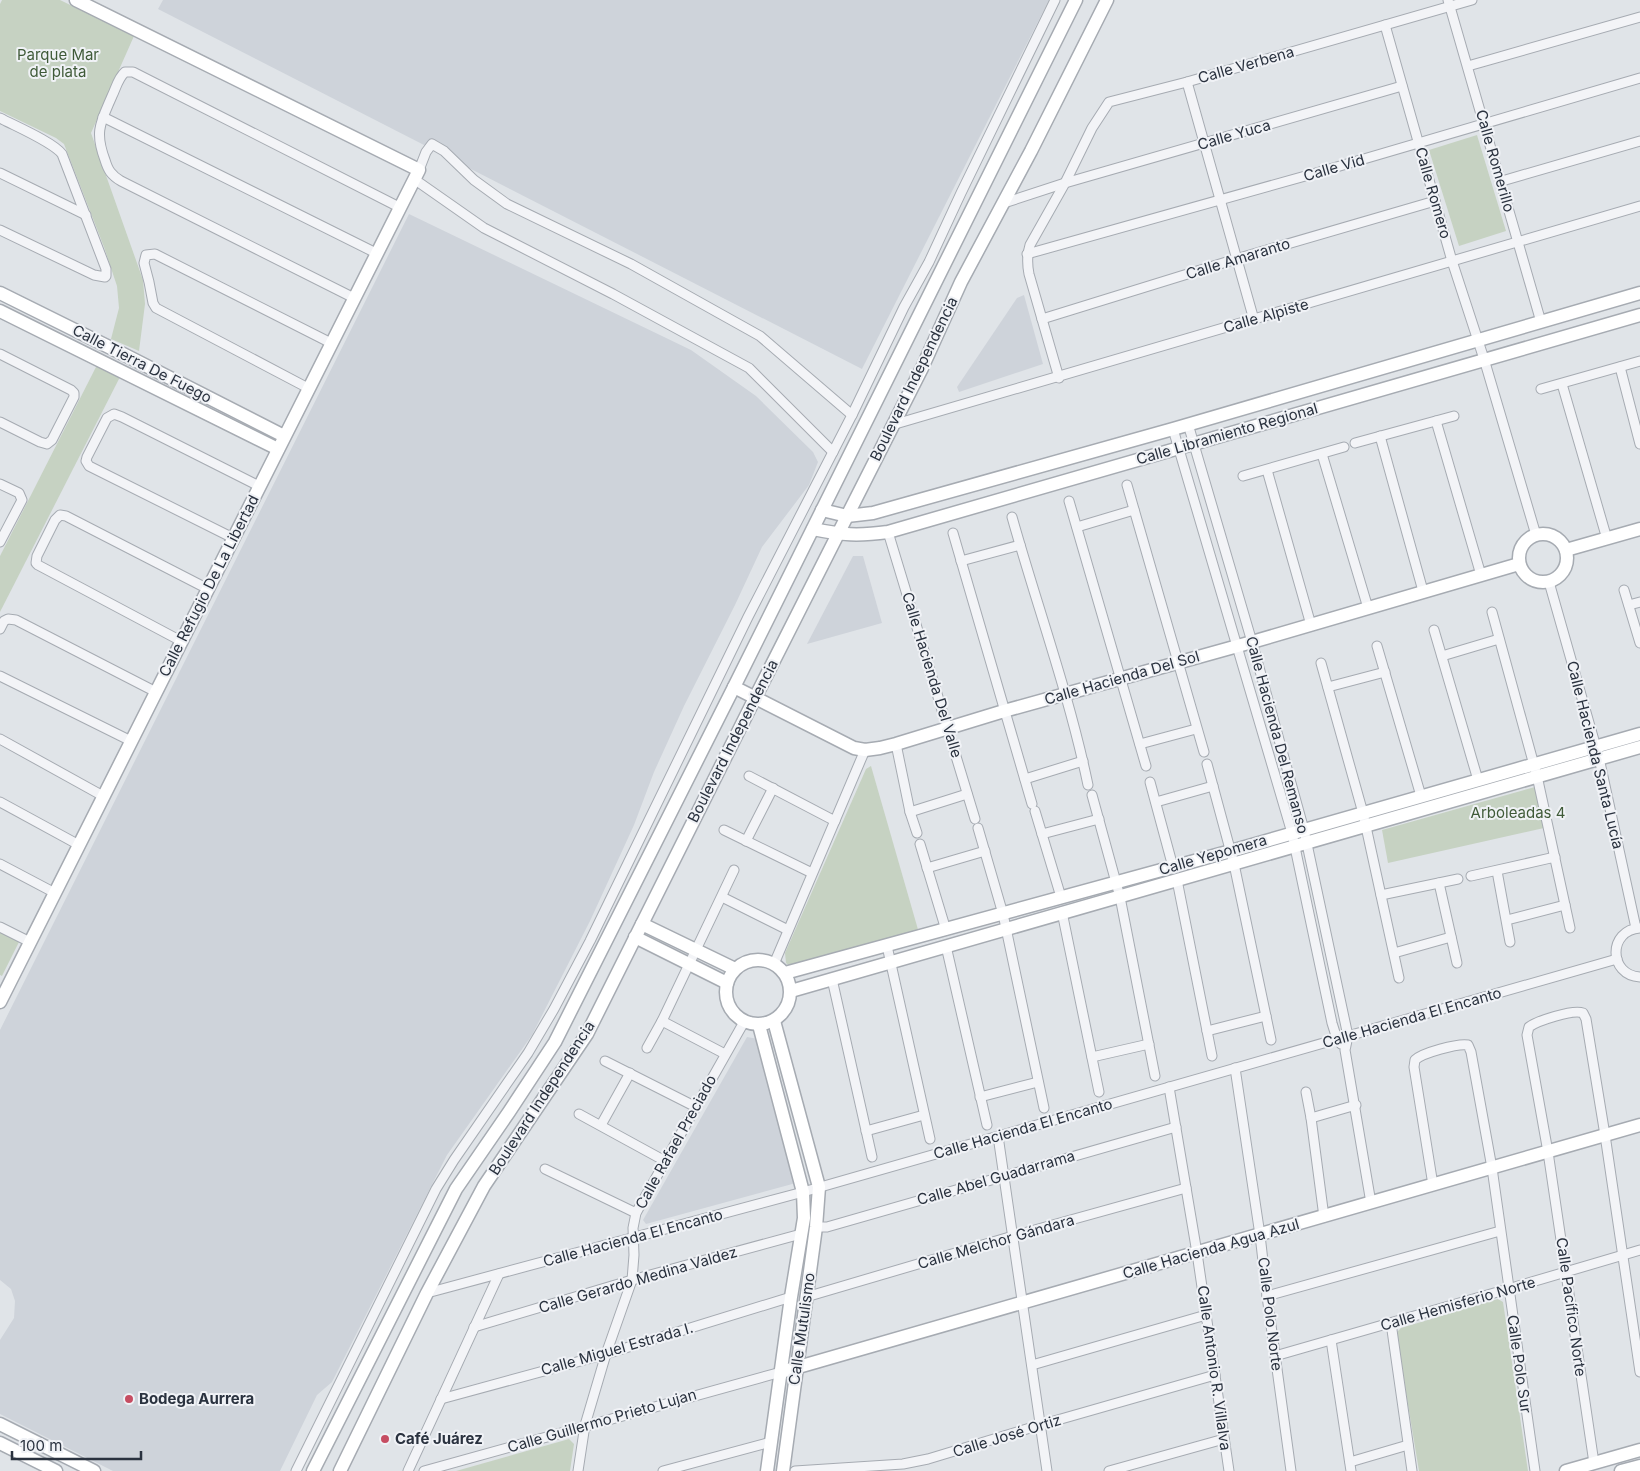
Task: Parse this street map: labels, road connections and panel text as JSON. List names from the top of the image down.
{
  "streets": {
    "street": [
      "Calle Verbena",
      "Calle Yuca",
      "Calle Romerillo",
      "Calle Vid",
      "Calle Romero",
      "Calle Amaranto",
      "Calle Alpiste",
      "Calle Tierra De Fuego",
      "Boulevard Independencia",
      "Calle Libramiento Regional",
      "Calle Refugio De La Libertad",
      "Calle Hacienda Del Valle",
      "Calle Hacienda Del Sol",
      "Calle Hacienda Del Remanso",
      "Calle Hacienda Santa Lucía",
      "Calle Yepomera",
      "Calle Hacienda El Encanto",
      "Calle Rafael Preciado",
      "Calle Abel Guadarrama",
      "Calle Melchor Gándara",
      "Calle Hacienda Agua Azul",
      "Calle Gerardo Medina Valdez",
      "Calle Hemisferio Norte",
      "Calle Pacífico Norte",
      "Calle Polo Norte",
      "Calle Mutulismo",
      "Calle Miguel Estrada I.",
      "Calle Polo Sur",
      "Calle Antonio R. Villalva",
      "Calle Guillermo Prieto Lujan",
      "Calle José Ortiz"
    ]
  },
  "crossings": [
    ["Calle Verbena", "Calle Yuca"],
    ["Calle Verbena", "Calle Romerillo"],
    ["Calle Verbena", "Calle Vid"],
    ["Calle Verbena", "Calle Romero"],
    ["Calle Yuca", "Calle Romero"],
    ["Calle Yuca", "Boulevard Independencia"],
    ["Calle Romerillo", "Calle Vid"],
    ["Calle Romerillo", "Calle Alpiste"],
    ["Calle Romerillo", "Calle Libramiento Regional"],
    ["Calle Vid", "Calle Romero"],
    ["Calle Romero", "Calle Amaranto"],
    ["Calle Romero", "Calle Alpiste"],
    ["Calle Romero", "Calle Libramiento Regional"],
    ["Calle Alpiste", "Boulevard Independencia"],
    ["Calle Tierra De Fuego", "Calle Refugio De La Libertad"],
    ["Boulevard Independencia", "Calle Libramiento Regional"],
    ["Boulevard Independencia", "Calle Hacienda Del Sol"],
    ["Boulevard Independencia", "Calle Hacienda El Encanto"],
    ["Calle Libramiento Regional", "Calle Hacienda Del Valle"],
    ["Calle Libramiento Regional", "Calle Hacienda Del Remanso"],
    ["Calle Hacienda Del Valle", "Calle Hacienda Del Sol"],
    ["Calle Hacienda Del Valle", "Calle Yepomera"],
    ["Calle Hacienda Del Sol", "Calle Hacienda Del Remanso"],
    ["Calle Hacienda Del Sol", "Calle Hacienda Santa Lucía"],
    ["Calle Hacienda Del Remanso", "Calle Yepomera"],
    ["Calle Hacienda Del Remanso", "Calle Hacienda El Encanto"],
    ["Calle Hacienda Del Remanso", "Calle Hacienda Agua Azul"],
    ["Calle Hacienda Santa Lucía", "Calle Yepomera"],
    ["Calle Yepomera", "Calle Rafael Preciado"],
    ["Calle Yepomera", "Calle Mutulismo"],
    ["Calle Hacienda El Encanto", "Calle Rafael Preciado"],
    ["Calle Hacienda El Encanto", "Calle Polo Norte"],
    ["Calle Hacienda El Encanto", "Calle Mutulismo"],
    ["Calle Hacienda El Encanto", "Calle Antonio R. Villalva"],
    ["Calle Rafael Preciado", "Calle Gerardo Medina Valdez"],
    ["Calle Rafael Preciado", "Calle Mutulismo"],
    ["Calle Rafael Preciado", "Calle Miguel Estrada I."],
    ["Calle Rafael Preciado", "Calle Guillermo Prieto Lujan"],
    ["Calle Abel Guadarrama", "Calle Mutulismo"],
    ["Calle Abel Guadarrama", "Calle Antonio R. Villalva"],
    ["Calle Melchor Gándara", "Calle Mutulismo"],
    ["Calle Melchor Gándara", "Calle Antonio R. Villalva"],
    ["Calle Hacienda Agua Azul", "Calle Pacífico Norte"],
    ["Calle Hacienda Agua Azul", "Calle Polo Norte"],
    ["Calle Hacienda Agua Azul", "Calle Mutulismo"],
    ["Calle Hacienda Agua Azul", "Calle Polo Sur"],
    ["Calle Hacienda Agua Azul", "Calle Antonio R. Villalva"],
    ["Calle Hacienda Agua Azul", "Calle Guillermo Prieto Lujan"],
    ["Calle Gerardo Medina Valdez", "Calle Mutulismo"],
    ["Calle Hemisferio Norte", "Calle Pacífico Norte"],
    ["Calle Hemisferio Norte", "Calle Polo Norte"],
    ["Calle Hemisferio Norte", "Calle Polo Sur"],
    ["Calle Mutulismo", "Calle Miguel Estrada I."],
    ["Calle Mutulismo", "Calle Guillermo Prieto Lujan"],
    ["Calle Antonio R. Villalva", "Calle José Ortiz"]
  ],
  "parks": ["Parque Mar de plata", "Arboleadas 4"],
  "places": ["Bodega Aurrera", "Café Juárez"],
  "scale_bar": "100 m"
}
